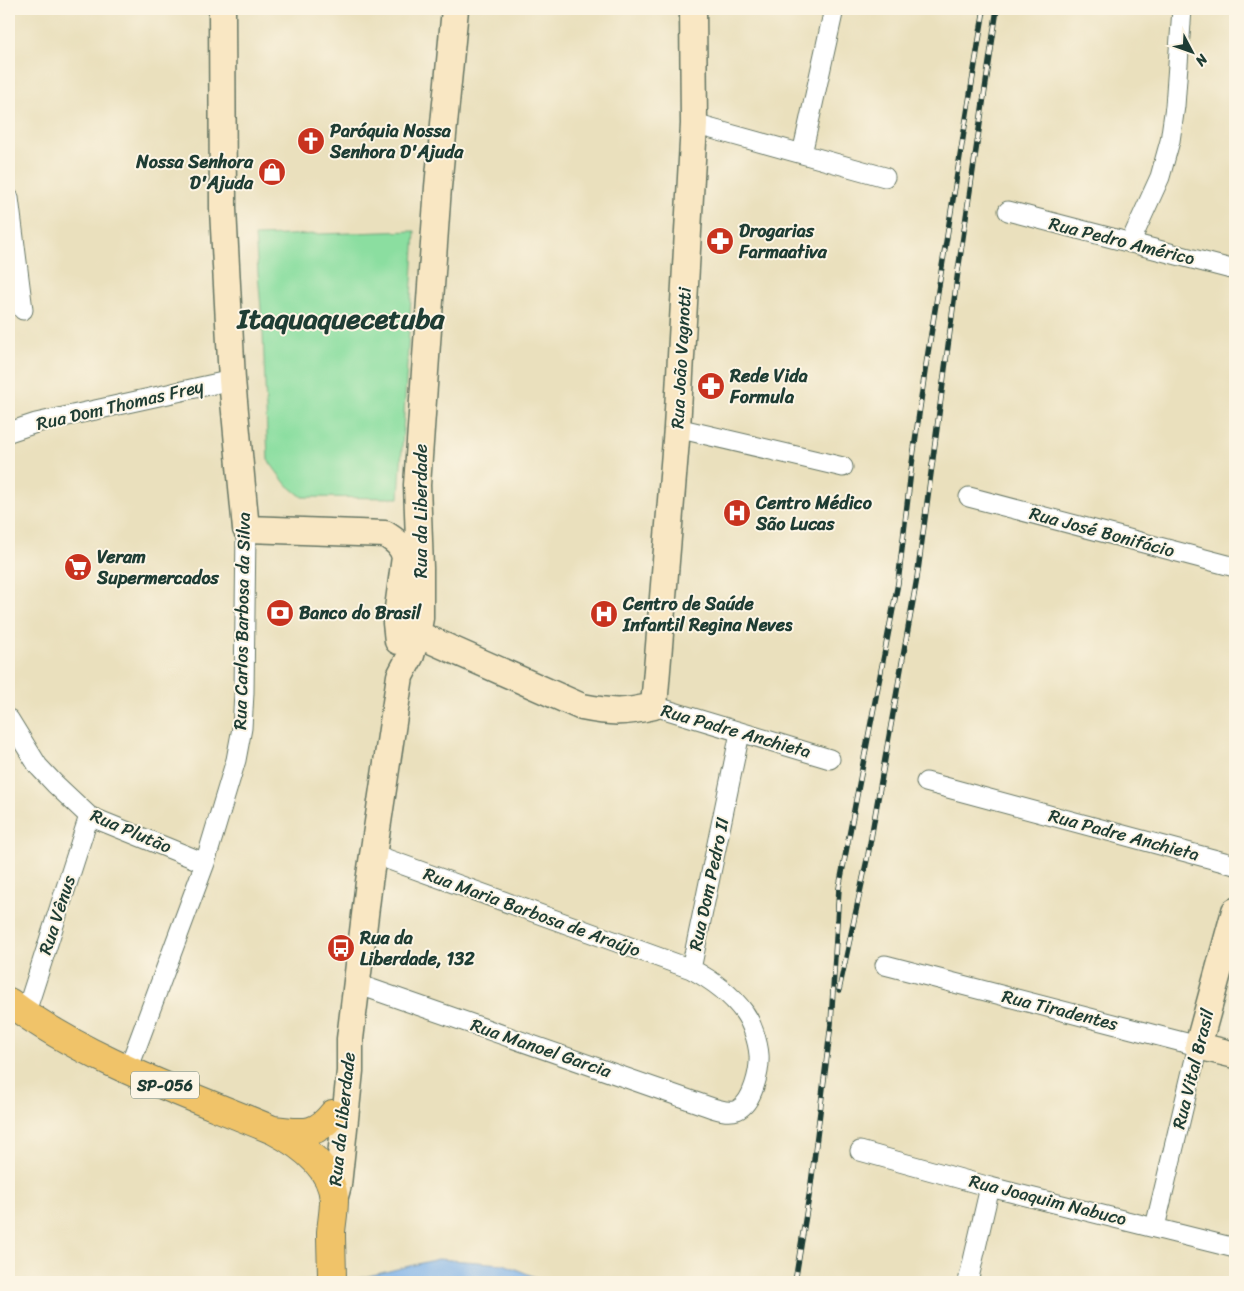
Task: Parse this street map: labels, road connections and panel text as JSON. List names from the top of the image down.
{
  "streets": {
    "main road": [
      "Rua João Vagnotti",
      "Rua da Liberdade",
      "Rua Carlos Barbosa da Silva",
      "Rua Padre Anchieta",
      "Rua Tiradentes",
      "Rua Vital Brasil",
      "SP-056"
    ],
    "street": [
      "Rua Pedro Américo",
      "Rua Dom Thomas Frey",
      "Rua José Bonifácio",
      "Rua Plutão",
      "Rua Dom Pedro II",
      "Rua Maria Barbosa de Araújo",
      "Rua Vênus",
      "Rua Manoel Garcia",
      "Rua Joaquim Nabuco"
    ]
  },
  "crossings": [
    ["Rua João Vagnotti", "Rua Padre Anchieta"],
    ["Rua Dom Thomas Frey", "Rua Carlos Barbosa da Silva"],
    ["Rua da Liberdade", "Rua Padre Anchieta"],
    ["Rua da Liberdade", "Rua Maria Barbosa de Araújo"],
    ["Rua da Liberdade", "Rua Manoel Garcia"],
    ["Rua da Liberdade", "SP-056"],
    ["Rua Carlos Barbosa da Silva", "Rua Plutão"],
    ["Rua Carlos Barbosa da Silva", "SP-056"],
    ["Rua Padre Anchieta", "Rua Dom Pedro II"],
    ["Rua Plutão", "Rua Vênus"],
    ["Rua Dom Pedro II", "Rua Maria Barbosa de Araújo"],
    ["Rua Dom Pedro II", "Rua Manoel Garcia"],
    ["Rua Vênus", "SP-056"],
    ["Rua Tiradentes", "Rua Vital Brasil"],
    ["Rua Vital Brasil", "Rua Joaquim Nabuco"]
  ],
  "districts": ["Itaquaquecetuba"],
  "places": {
    "church": ["Paróquia Nossa Senhora D'Ajuda"],
    "shop": ["Nossa Senhora D'Ajuda"],
    "pharmacy": ["Drogarias Farmaativa", "Rede Vida Formula"],
    "hospital": ["Centro Médico São Lucas", "Centro de Saúde Infantil Regina Neves"],
    "supermarket": ["Veram Supermercados"],
    "bank": ["Banco do Brasil"],
    "bus stop": ["Rua da Liberdade, 132"]
  },
  "north": "bottom right"
}
